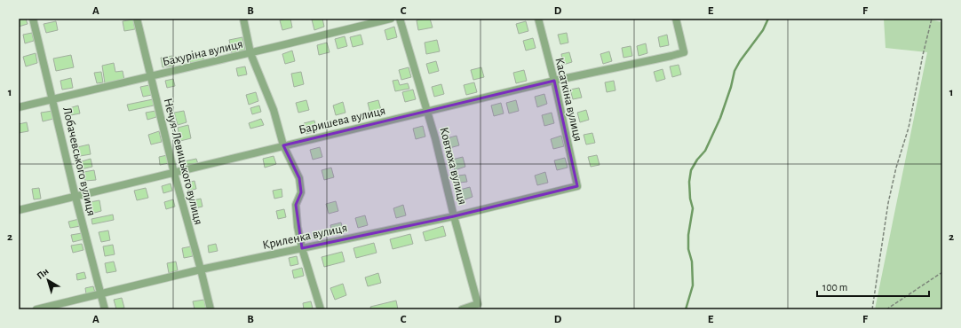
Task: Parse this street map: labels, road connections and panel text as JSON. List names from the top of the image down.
{
  "streets": {
    "street": [
      "Бахуріна вулиця",
      "Касаткіна вулиця",
      "Баришева вулиця",
      "Лобачевського вулиця",
      "Нечуя-Левицького вулиця",
      "Ковтюха вулиця",
      "Криленка вулиця"
    ]
  },
  "crossings": [
    ["Бахуріна вулиця", "Лобачевського вулиця"],
    ["Бахуріна вулиця", "Нечуя-Левицького вулиця"],
    ["Касаткіна вулиця", "Баришева вулиця"],
    ["Касаткіна вулиця", "Криленка вулиця"],
    ["Баришева вулиця", "Лобачевського вулиця"],
    ["Баришева вулиця", "Нечуя-Левицького вулиця"],
    ["Баришева вулиця", "Ковтюха вулиця"],
    ["Лобачевського вулиця", "Криленка вулиця"],
    ["Нечуя-Левицького вулиця", "Криленка вулиця"],
    ["Ковтюха вулиця", "Криленка вулиця"]
  ],
  "scale_bar": "100 m",
  "north": "top left",
  "grid": {
    "columns": [
      "A",
      "B",
      "C",
      "D",
      "E",
      "F"
    ],
    "rows": ["1", "2"]
  }
}
